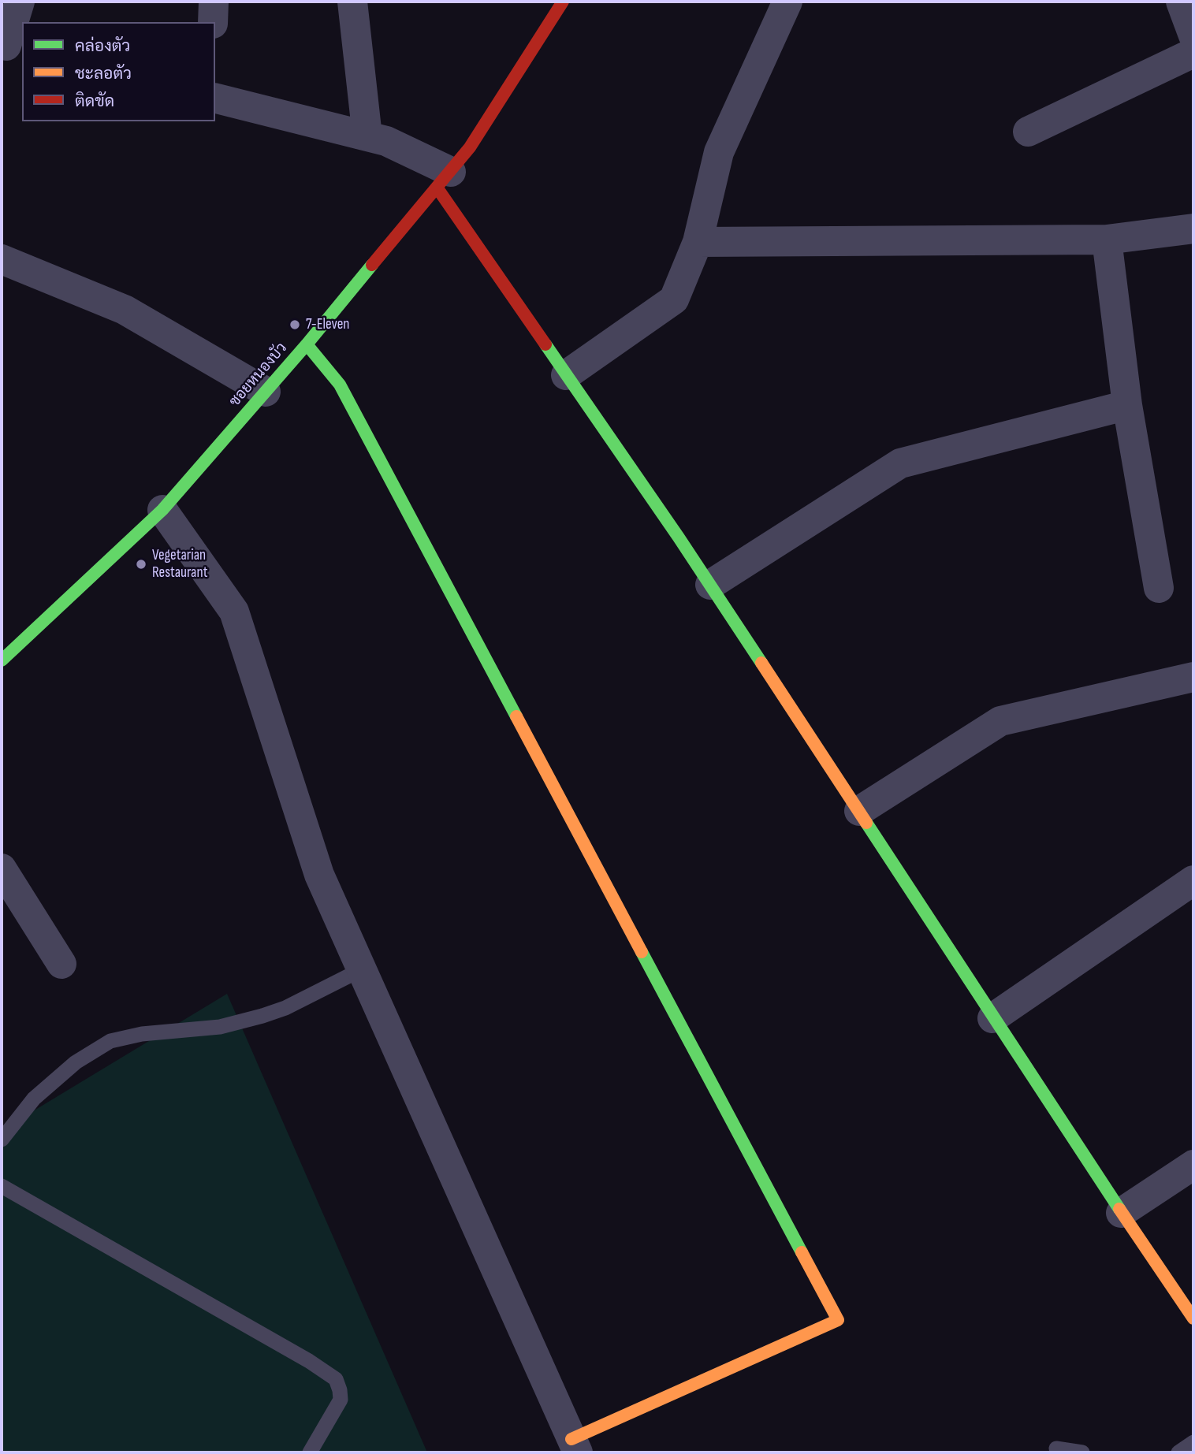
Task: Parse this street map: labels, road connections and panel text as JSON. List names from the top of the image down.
{
  "streets": {
    "street": ["ซอยหนองบัว"]
  },
  "places": ["7-Eleven", "Vegetarian Restaurant"],
  "legend": ["คล่องตัว", "ชะลอตัว", "ติดขัด"]
}
